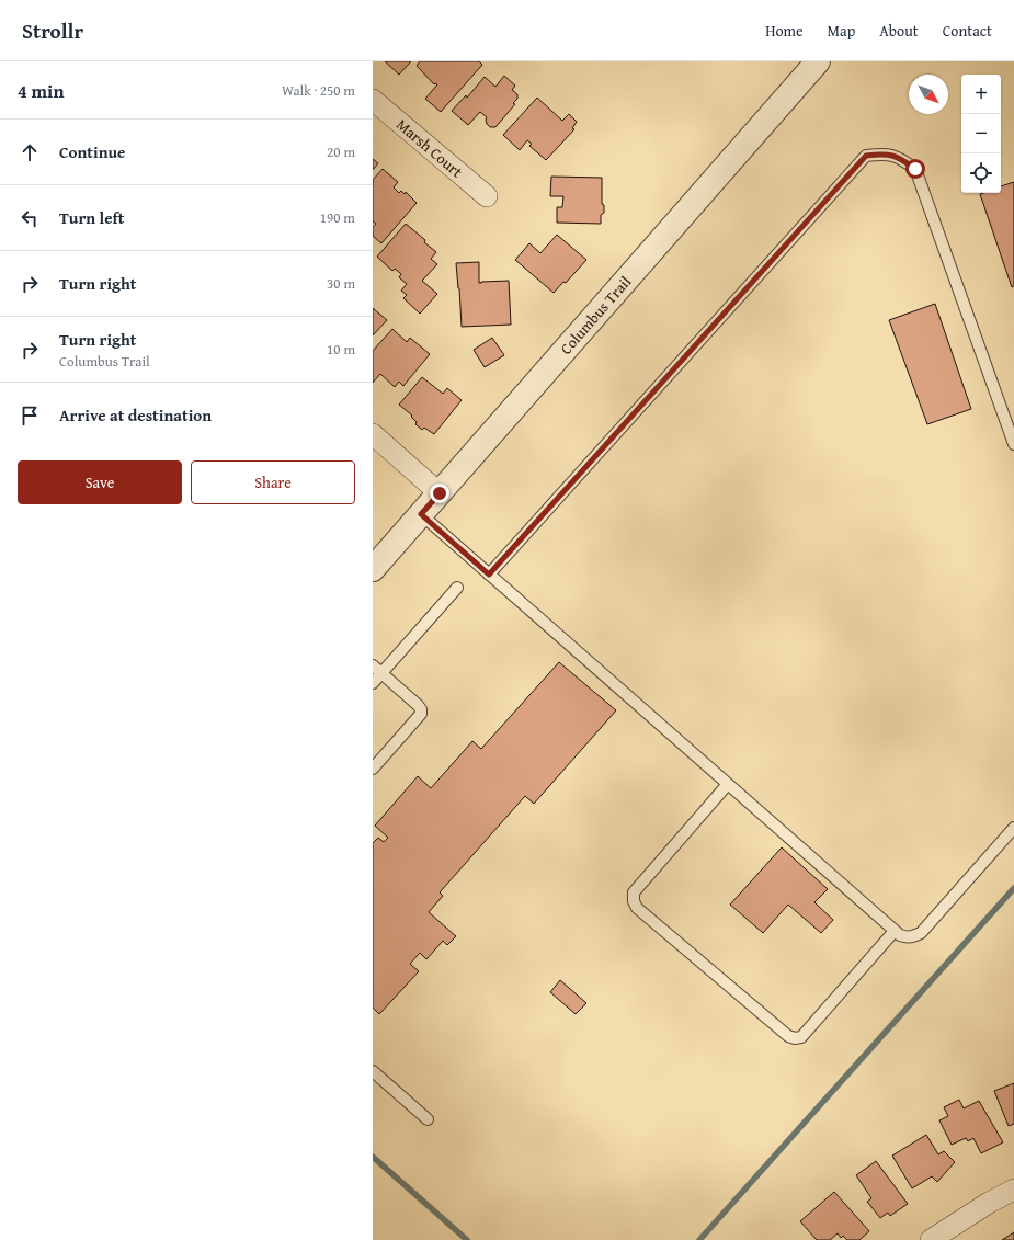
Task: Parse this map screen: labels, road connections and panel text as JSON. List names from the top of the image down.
{
  "streets": {
    "street": ["Marsh Court", "Columbus Trail"]
  },
  "north": "bottom right",
  "page": {
    "header": "Strollr",
    "nav": [
      "Home",
      "Map",
      "About",
      "Contact"
    ],
    "heading": ["4 min", "Walk · 250 m"],
    "map_buttons": ["+", "−"],
    "list": [
      ["Continue", "20 m"],
      ["Turn left", "190 m"],
      ["Turn right", "30 m"],
      ["Turn right", "Columbus Trail", "10 m"],
      "Arrive at destination"
    ],
    "buttons": ["Save", "Share"]
  }
}
